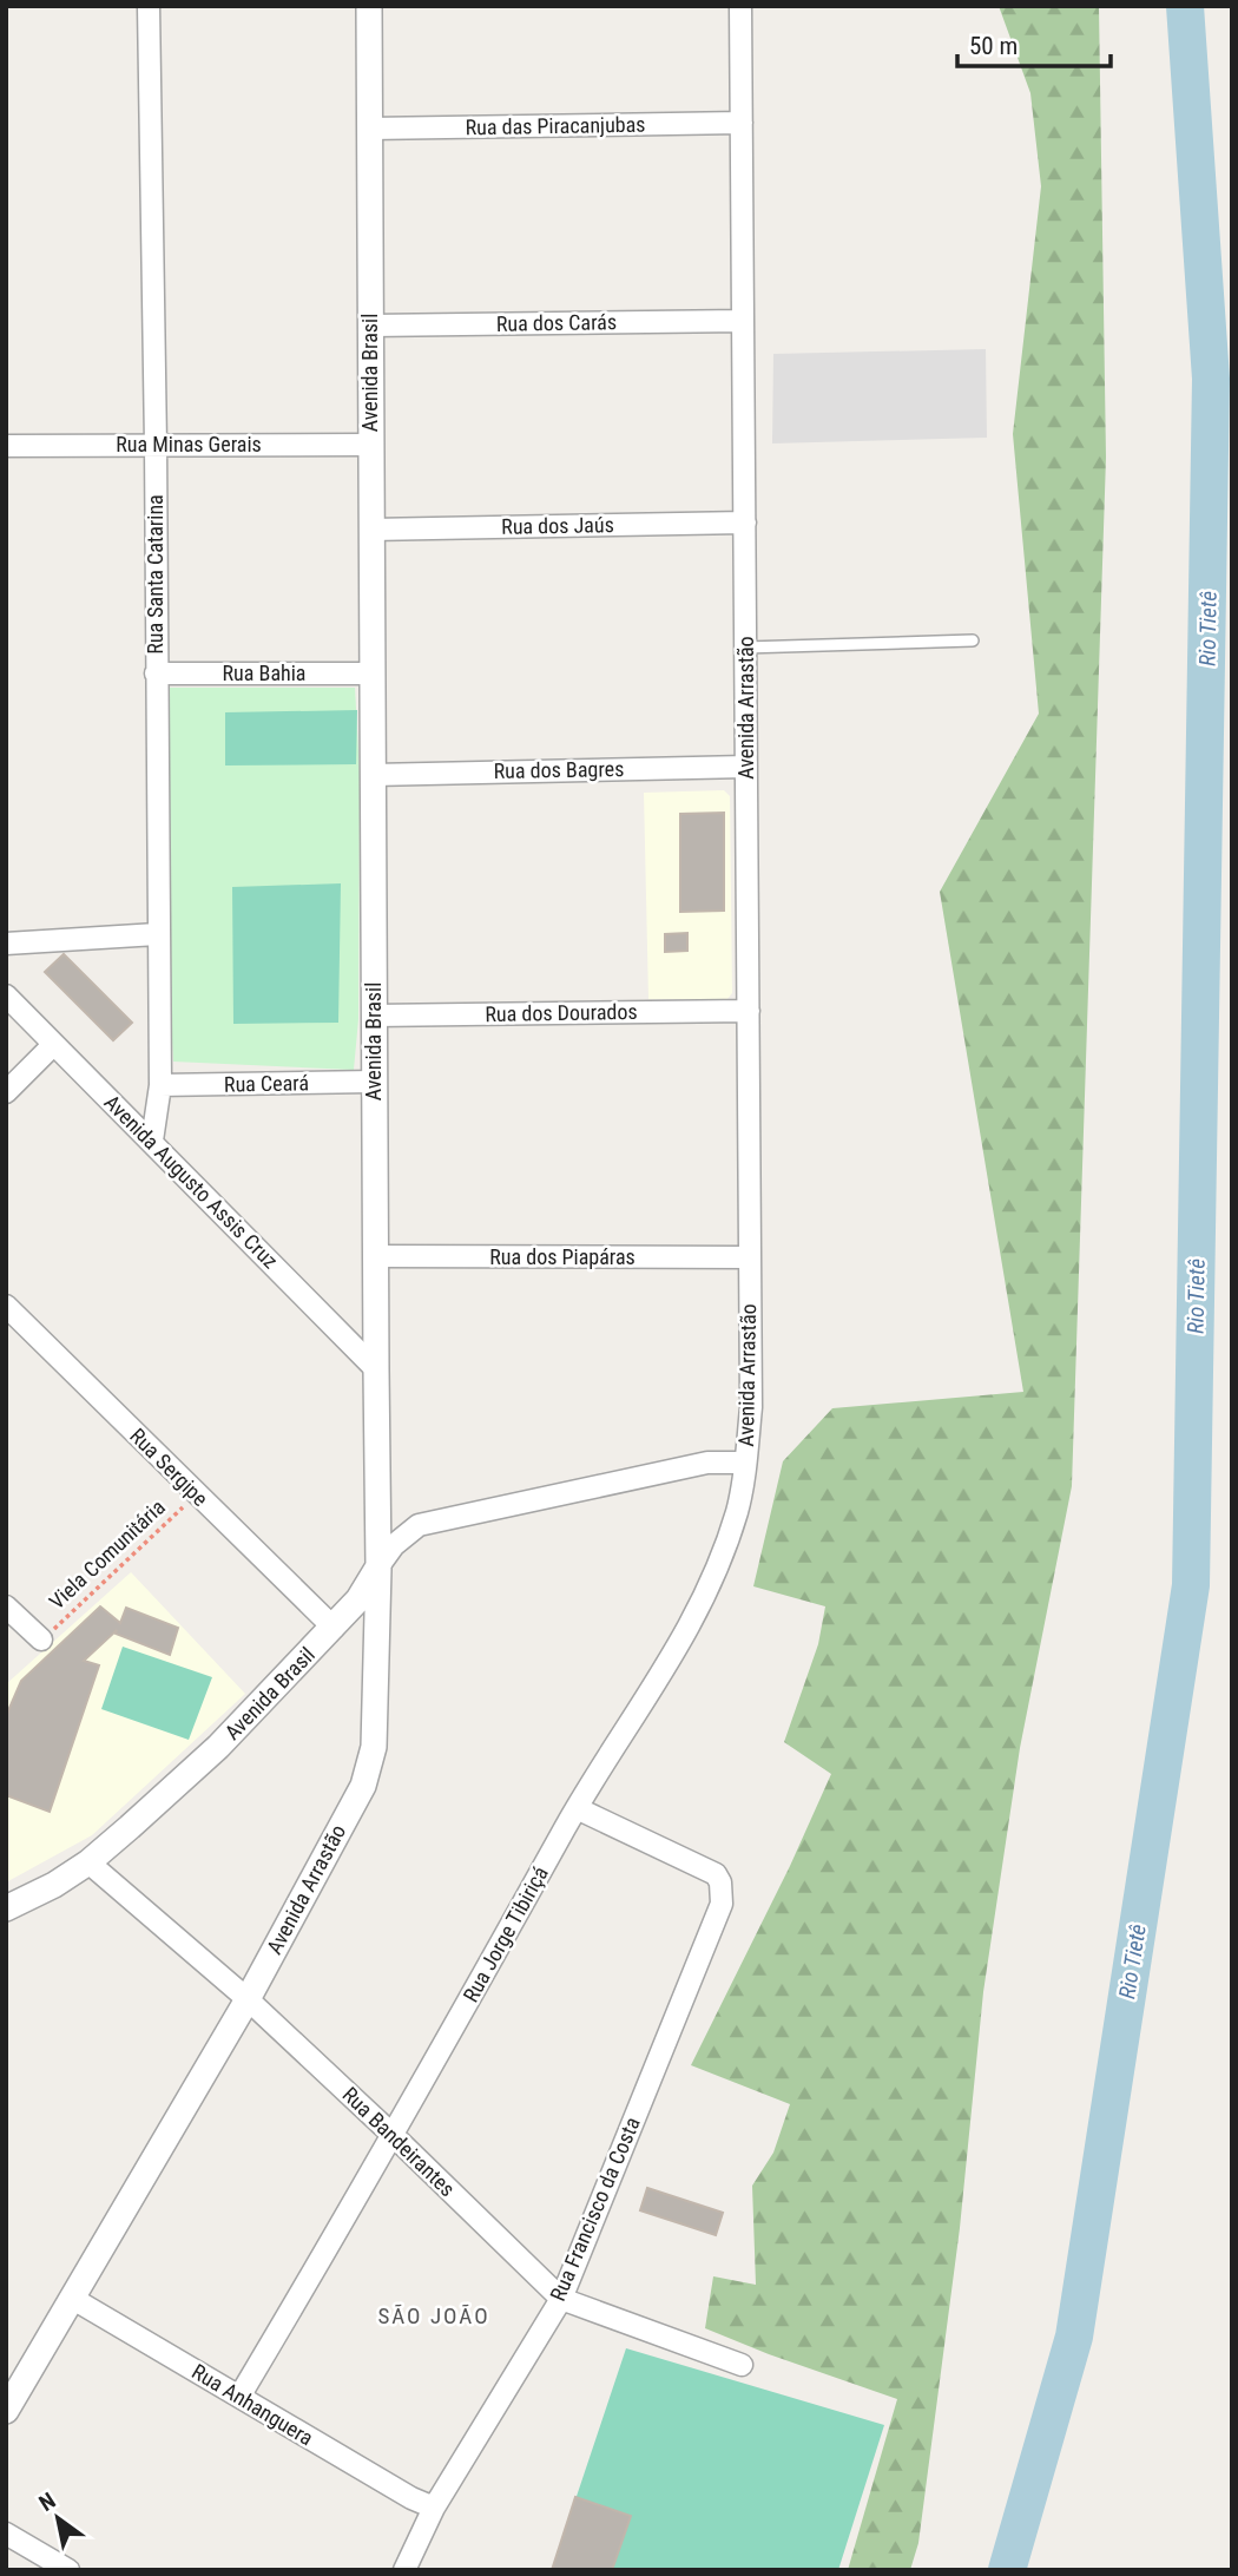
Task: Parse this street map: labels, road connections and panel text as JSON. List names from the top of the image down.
{
  "streets": {
    "street": [
      "Rua das Piracanjubas",
      "Rua dos Carás",
      "Avenida Brasil",
      "Rua Minas Gerais",
      "Rua dos Jaús",
      "Rua Santa Catarina",
      "Rua Bahia",
      "Avenida Arrastão",
      "Rua dos Bagres",
      "Rua dos Dourados",
      "Rua Ceará",
      "Avenida Augusto Assis Cruz",
      "Rua dos Piapáras",
      "Rua Sergipe",
      "Rua Jorge Tibiriçá",
      "Rua Bandeirantes",
      "Rua Francisco da Costa",
      "Rua Anhanguera"
    ],
    "path": ["Viela Comunitária"]
  },
  "crossings": [
    ["Rua das Piracanjubas", "Avenida Brasil"],
    ["Rua das Piracanjubas", "Avenida Arrastão"],
    ["Rua dos Carás", "Avenida Brasil"],
    ["Rua dos Carás", "Avenida Arrastão"],
    ["Avenida Brasil", "Rua Minas Gerais"],
    ["Avenida Brasil", "Rua dos Jaús"],
    ["Avenida Brasil", "Rua Bahia"],
    ["Avenida Brasil", "Avenida Arrastão"],
    ["Avenida Brasil", "Rua dos Bagres"],
    ["Avenida Brasil", "Rua dos Dourados"],
    ["Avenida Brasil", "Rua Ceará"],
    ["Avenida Brasil", "Avenida Augusto Assis Cruz"],
    ["Avenida Brasil", "Rua dos Piapáras"],
    ["Avenida Brasil", "Rua Sergipe"],
    ["Avenida Brasil", "Rua Bandeirantes"],
    ["Rua Minas Gerais", "Rua Santa Catarina"],
    ["Rua dos Jaús", "Avenida Arrastão"],
    ["Rua Santa Catarina", "Rua Bahia"],
    ["Rua Santa Catarina", "Rua Ceará"],
    ["Rua Santa Catarina", "Avenida Augusto Assis Cruz"],
    ["Avenida Arrastão", "Rua dos Bagres"],
    ["Avenida Arrastão", "Rua dos Dourados"],
    ["Avenida Arrastão", "Rua dos Piapáras"],
    ["Avenida Arrastão", "Rua Jorge Tibiriçá"],
    ["Avenida Arrastão", "Rua Bandeirantes"],
    ["Avenida Arrastão", "Rua Anhanguera"],
    ["Rua Sergipe", "Viela Comunitária"],
    ["Rua Jorge Tibiriçá", "Rua Bandeirantes"],
    ["Rua Jorge Tibiriçá", "Rua Francisco da Costa"],
    ["Rua Jorge Tibiriçá", "Rua Anhanguera"],
    ["Rua Bandeirantes", "Rua Francisco da Costa"],
    ["Rua Francisco da Costa", "Rua Anhanguera"]
  ],
  "districts": ["SÃO JOÃO"],
  "water": ["Rio Tietê"],
  "scale_bar": "50 m",
  "north": "top left"
}
